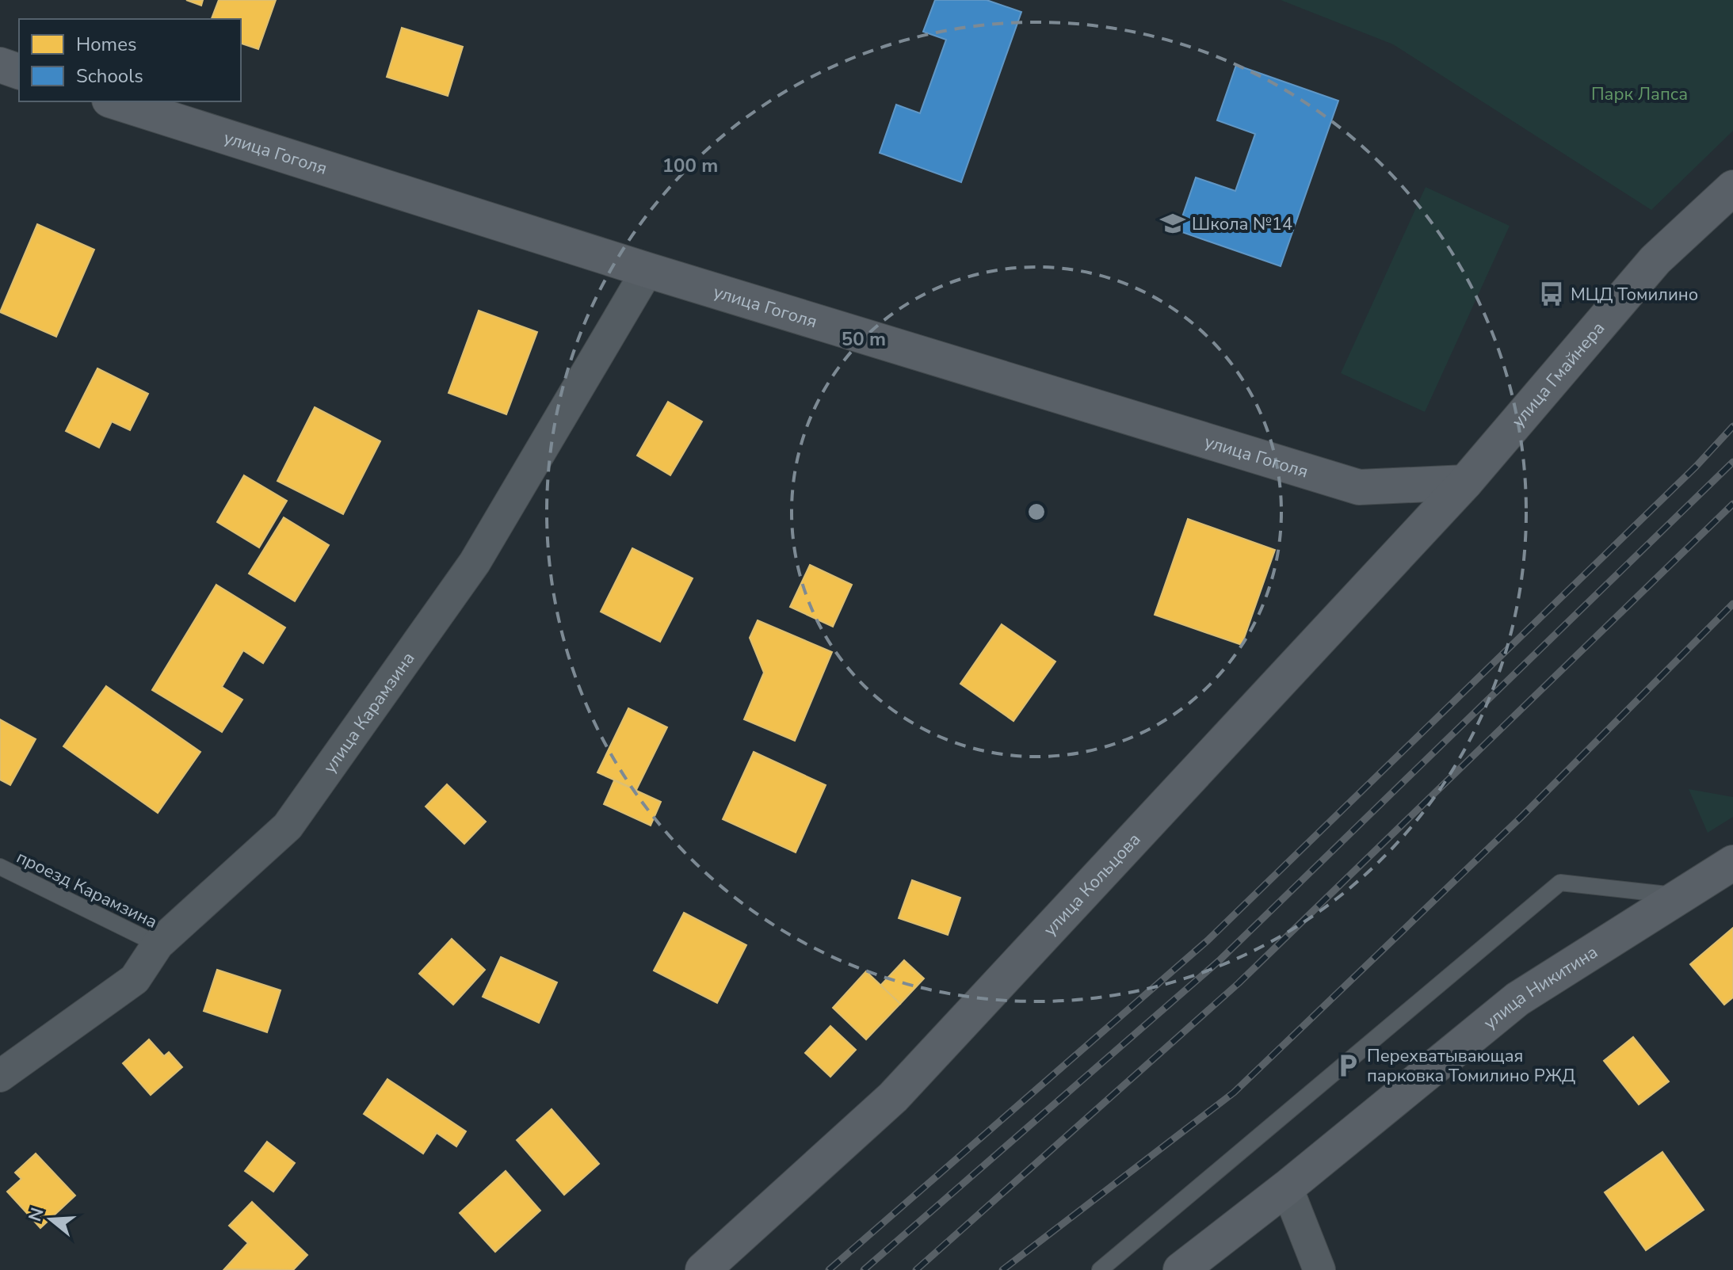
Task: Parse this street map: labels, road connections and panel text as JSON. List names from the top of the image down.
{
  "streets": {
    "street": [
      "улица Гоголя",
      "улица Гмайнера",
      "улица Карамзина",
      "улица Кольцова",
      "улица Никитина"
    ],
    "lane": ["проезд Карамзина"]
  },
  "crossings": [
    ["улица Гоголя", "улица Гмайнера"],
    ["улица Гоголя", "улица Карамзина"],
    ["улица Гоголя", "улица Кольцова"],
    ["улица Гмайнера", "улица Кольцова"],
    ["улица Карамзина", "проезд Карамзина"]
  ],
  "parks": ["Парк Лапса"],
  "places": {
    "school or university": ["Школа №14"],
    "bus stop": ["МЦД Томилино"],
    "parking": ["Перехватывающая парковка Томилино РЖД"]
  },
  "legend": ["Homes", "Schools"],
  "north": "left",
  "rings": ["100 m", "50 m"]
}
